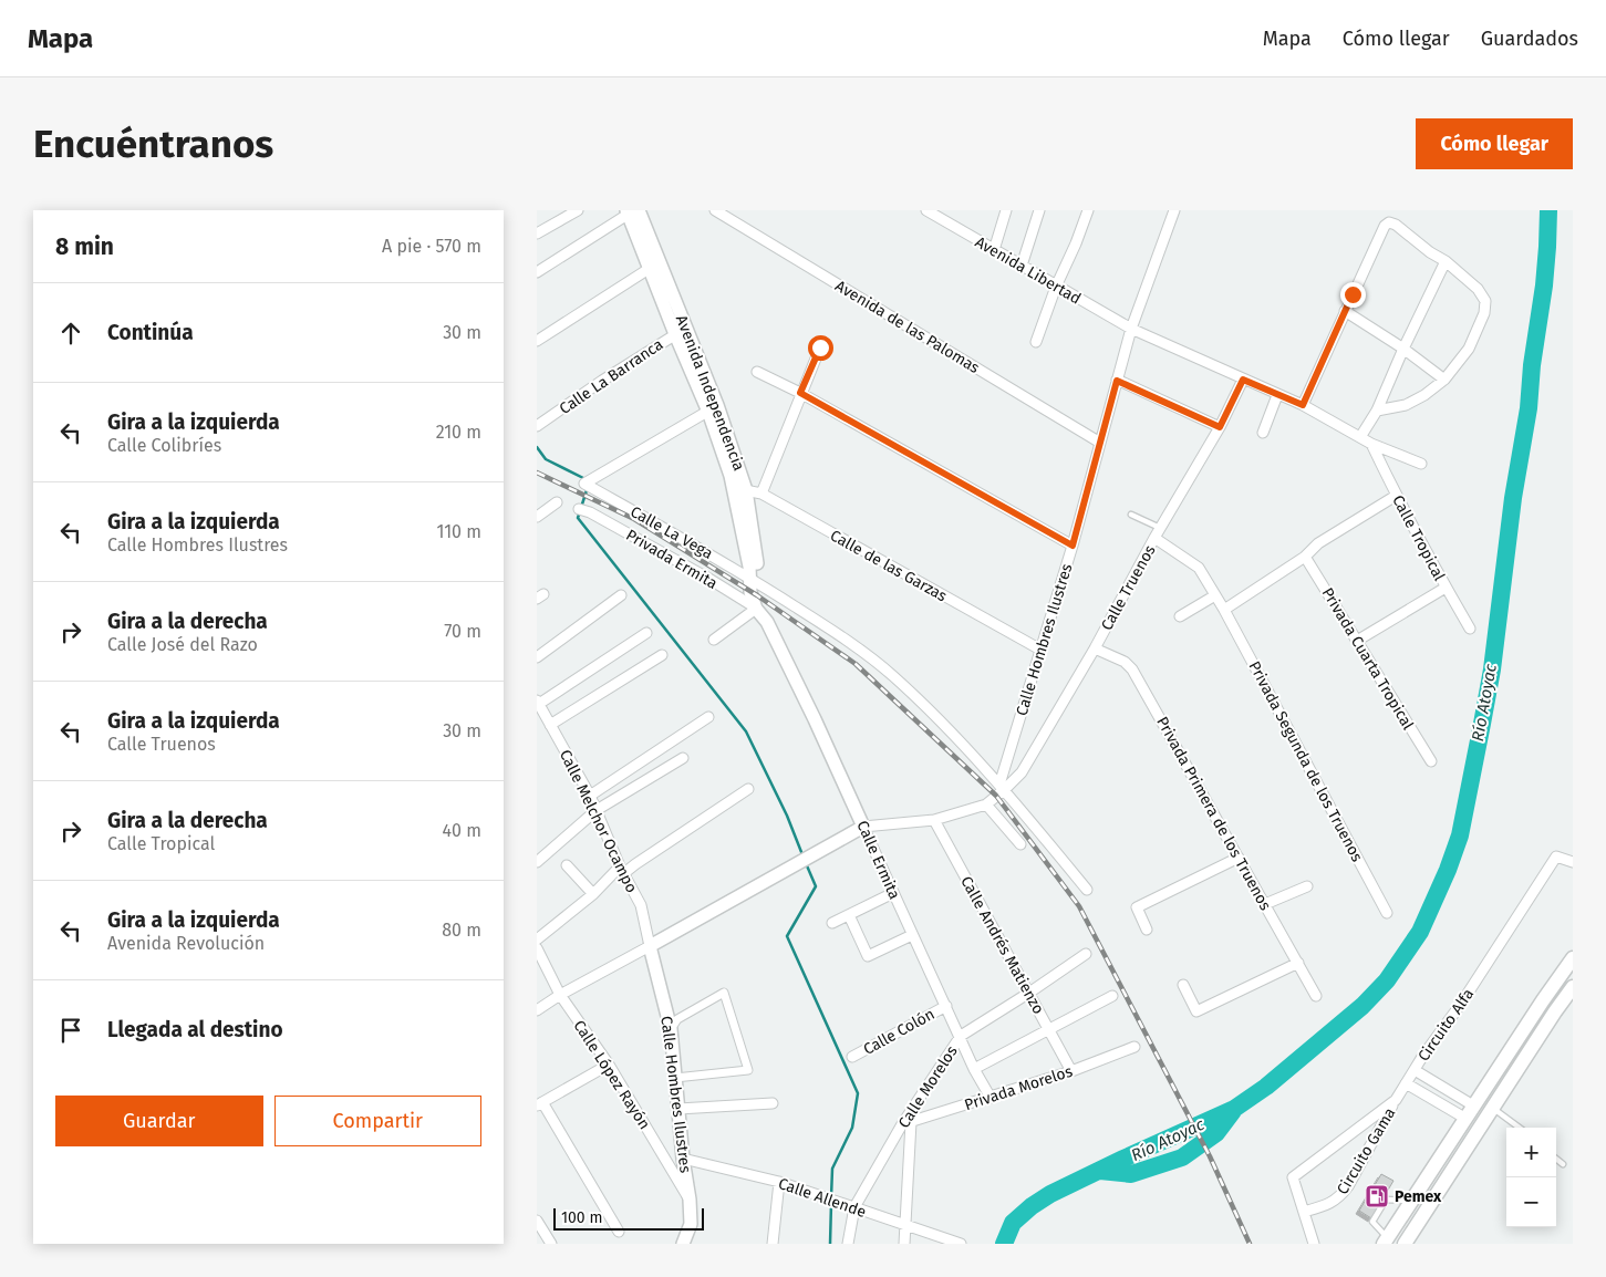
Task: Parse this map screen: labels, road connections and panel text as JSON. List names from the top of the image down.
{
  "streets": {
    "street": [
      "Avenida Libertad",
      "Avenida de las Palomas",
      "Calle La Barranca",
      "Avenida Independencia",
      "Calle La Vega",
      "Calle Tropical",
      "Privada Ermita",
      "Calle de las Garzas",
      "Calle Truenos",
      "Calle Hombres Ilustres",
      "Privada Cuarta Tropical",
      "Privada Segunda de los Truenos",
      "Privada Primera de los Truenos",
      "Calle Melchor Ocampo",
      "Calle Ermita",
      "Calle Andrés Matienzo",
      "Circuito Alfa",
      "Calle Colón",
      "Calle López Rayón",
      "Calle Morelos",
      "Privada Morelos",
      "Circuito Gama",
      "Calle Allende"
    ]
  },
  "crossings": [
    ["Avenida Libertad", "Calle Tropical"],
    ["Avenida Libertad", "Calle Hombres Ilustres"],
    ["Avenida de las Palomas", "Calle Hombres Ilustres"],
    ["Calle La Barranca", "Avenida Independencia"],
    ["Avenida Independencia", "Calle La Vega"],
    ["Avenida Independencia", "Privada Ermita"],
    ["Avenida Independencia", "Calle de las Garzas"],
    ["Avenida Independencia", "Calle Ermita"],
    ["Calle La Vega", "Calle Truenos"],
    ["Calle La Vega", "Calle Hombres Ilustres"],
    ["Calle Tropical", "Calle Truenos"],
    ["Calle Tropical", "Calle Hombres Ilustres"],
    ["Privada Ermita", "Calle Ermita"],
    ["Calle de las Garzas", "Calle Hombres Ilustres"],
    ["Calle Truenos", "Calle Hombres Ilustres"],
    ["Calle Truenos", "Privada Segunda de los Truenos"],
    ["Calle Truenos", "Privada Primera de los Truenos"],
    ["Calle Hombres Ilustres", "Calle Melchor Ocampo"],
    ["Calle Hombres Ilustres", "Calle López Rayón"],
    ["Calle Hombres Ilustres", "Calle Allende"],
    ["Calle Ermita", "Calle Colón"],
    ["Calle Ermita", "Calle Morelos"],
    ["Calle Ermita", "Privada Morelos"],
    ["Calle Andrés Matienzo", "Calle Morelos"],
    ["Calle Andrés Matienzo", "Privada Morelos"],
    ["Circuito Alfa", "Circuito Gama"],
    ["Calle Morelos", "Privada Morelos"],
    ["Calle Morelos", "Calle Allende"]
  ],
  "water": ["Río Atoyac"],
  "places": {
    "fuel station": ["Pemex"]
  },
  "scale_bar": "100 m",
  "page": {
    "header": "Mapa",
    "nav": ["Mapa", "Cómo llegar", "Guardados"],
    "buttons": [
      "Cómo llegar",
      ["Guardar", "Compartir"]
    ],
    "title": "Encuéntranos",
    "heading": ["8 min", "A pie · 570 m"],
    "list": [
      ["Continúa", "30 m"],
      ["Gira a la izquierda", "Calle Colibríes", "210 m"],
      ["Gira a la izquierda", "Calle Hombres Ilustres", "110 m"],
      ["Gira a la derecha", "Calle José del Razo", "70 m"],
      ["Gira a la izquierda", "Calle Truenos", "30 m"],
      ["Gira a la derecha", "Calle Tropical", "40 m"],
      ["Gira a la izquierda", "Avenida Revolución", "80 m"],
      "Llegada al destino"
    ],
    "map_buttons": ["+", "−"],
    "scale": "100 m"
  }
}
